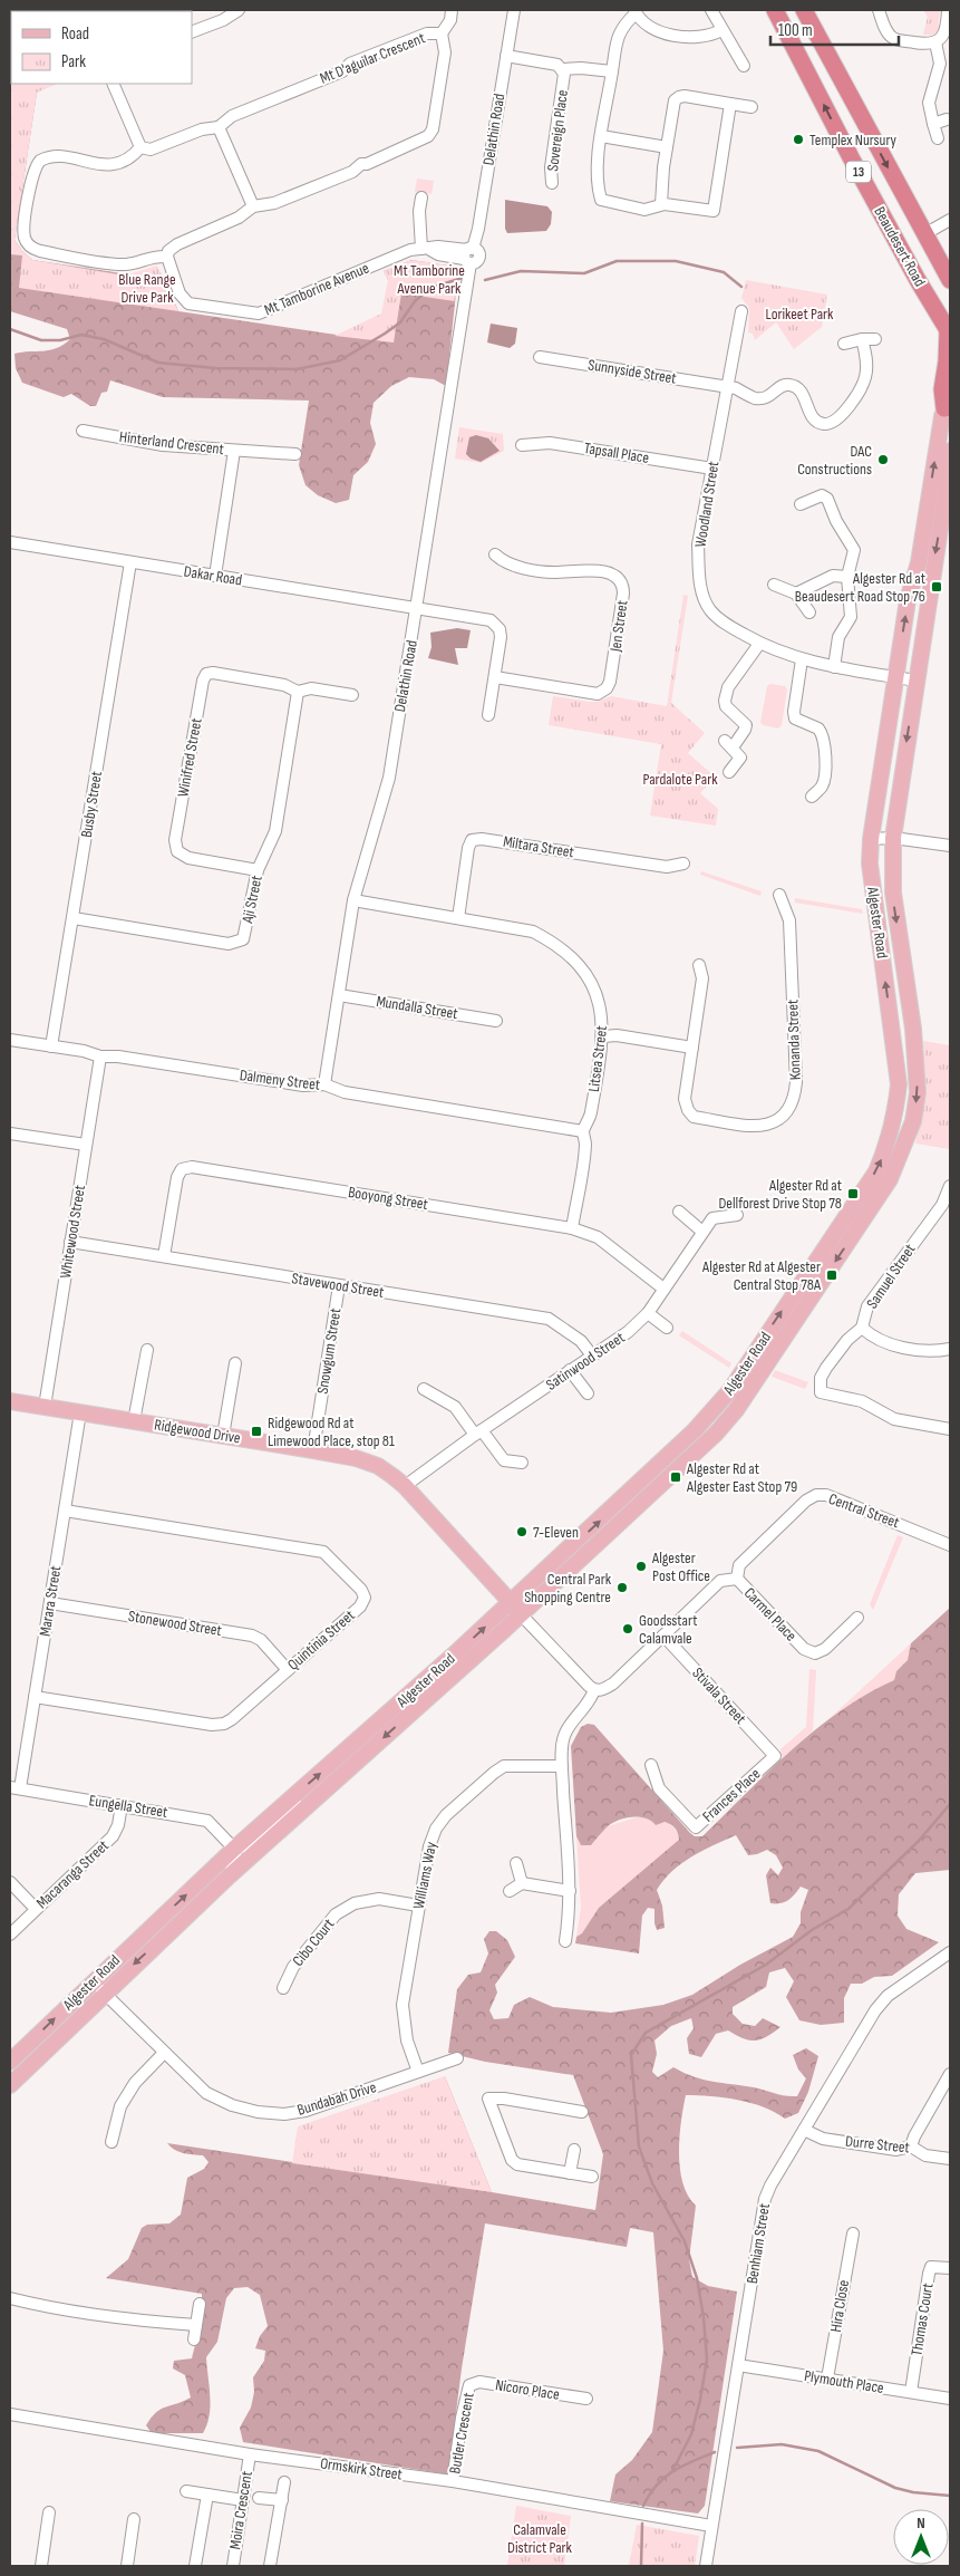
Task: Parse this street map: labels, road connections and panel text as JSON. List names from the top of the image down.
{
  "streets": {
    "highway": ["13", "Beaudesert Road"],
    "main road": ["Algester Road", "Ridgewood Drive"],
    "street": [
      "Mt D'aguilar Crescent",
      "Delathin Road",
      "Sovereign Place",
      "Mt Tamborine Avenue",
      "Sunnyside Street",
      "Hinterland Crescent",
      "Tapsall Place",
      "Woodland Street",
      "Dakar Road",
      "Jen Street",
      "Winifred Street",
      "Busby Street",
      "Miltara Street",
      "Aji Street",
      "Mundalla Street",
      "Konanda Street",
      "Litsea Street",
      "Dalmeny Street",
      "Booyong Street",
      "Whitewood Street",
      "Samuel Street",
      "Stavewood Street",
      "Snowgum Street",
      "Satinwood Street",
      "Central Street",
      "Marara Street",
      "Carmel Place",
      "Stonewood Street",
      "Quintinia Street",
      "Stivala Street",
      "Frances Place",
      "Eungella Street",
      "Macaranga Street",
      "Williams Way",
      "Cibo Court",
      "Bundabah Drive",
      "Durre Street",
      "Benhiam Street",
      "Hira Close",
      "Thomas Court",
      "Plymouth Place",
      "Nicoro Place",
      "Butler Crescent",
      "Ormskirk Street",
      "Moira Crescent"
    ]
  },
  "crossings": [
    ["Delathin Road", "Sovereign Place"],
    ["Delathin Road", "Dakar Road"],
    ["Delathin Road", "Mundalla Street"],
    ["Delathin Road", "Litsea Street"],
    ["Delathin Road", "Dalmeny Street"],
    ["Sunnyside Street", "Woodland Street"],
    ["Hinterland Crescent", "Dakar Road"],
    ["Tapsall Place", "Woodland Street"],
    ["Woodland Street", "Algester Road"],
    ["Dakar Road", "Jen Street"],
    ["Dakar Road", "Busby Street"],
    ["Winifred Street", "Aji Street"],
    ["Busby Street", "Aji Street"],
    ["Busby Street", "Dalmeny Street"],
    ["Miltara Street", "Litsea Street"],
    ["Algester Road", "Ridgewood Drive"],
    ["Algester Road", "Eungella Street"],
    ["Algester Road", "Bundabah Drive"],
    ["Litsea Street", "Dalmeny Street"],
    ["Litsea Street", "Booyong Street"],
    ["Dalmeny Street", "Whitewood Street"],
    ["Booyong Street", "Stavewood Street"],
    ["Booyong Street", "Satinwood Street"],
    ["Whitewood Street", "Stavewood Street"],
    ["Whitewood Street", "Ridgewood Drive"],
    ["Stavewood Street", "Snowgum Street"],
    ["Stavewood Street", "Satinwood Street"],
    ["Snowgum Street", "Ridgewood Drive"],
    ["Satinwood Street", "Ridgewood Drive"],
    ["Ridgewood Drive", "Marara Street"],
    ["Central Street", "Carmel Place"],
    ["Marara Street", "Stonewood Street"],
    ["Marara Street", "Quintinia Street"],
    ["Marara Street", "Eungella Street"],
    ["Stonewood Street", "Quintinia Street"],
    ["Stivala Street", "Frances Place"],
    ["Eungella Street", "Macaranga Street"],
    ["Williams Way", "Cibo Court"],
    ["Williams Way", "Bundabah Drive"],
    ["Durre Street", "Benhiam Street"],
    ["Benhiam Street", "Plymouth Place"],
    ["Benhiam Street", "Ormskirk Street"],
    ["Hira Close", "Plymouth Place"],
    ["Thomas Court", "Plymouth Place"],
    ["Nicoro Place", "Butler Crescent"],
    ["Butler Crescent", "Ormskirk Street"],
    ["Ormskirk Street", "Moira Crescent"]
  ],
  "parks": [
    "Mt Tamborine Avenue Park",
    "Blue Range Drive Park",
    "Lorikeet Park",
    "Pardalote Park",
    "Calamvale District Park"
  ],
  "places": {
    "other": [
      "Templex Nursury",
      "DAC Constructions",
      "7-Eleven",
      "Algester Post Office",
      "Central Park Shopping Centre",
      "Goodsstart Calamvale"
    ],
    "transit": [
      "Algester Rd at Beaudesert Road Stop 76",
      "Algester Rd at Dellforest Drive Stop 78",
      "Algester Rd at Algester Central Stop 78A",
      "Ridgewood Rd at Limewood Place, stop 81",
      "Algester Rd at Algester East Stop 79"
    ]
  },
  "legend": ["Road", "Park"],
  "scale_bar": "100 m",
  "north": "top"
}
